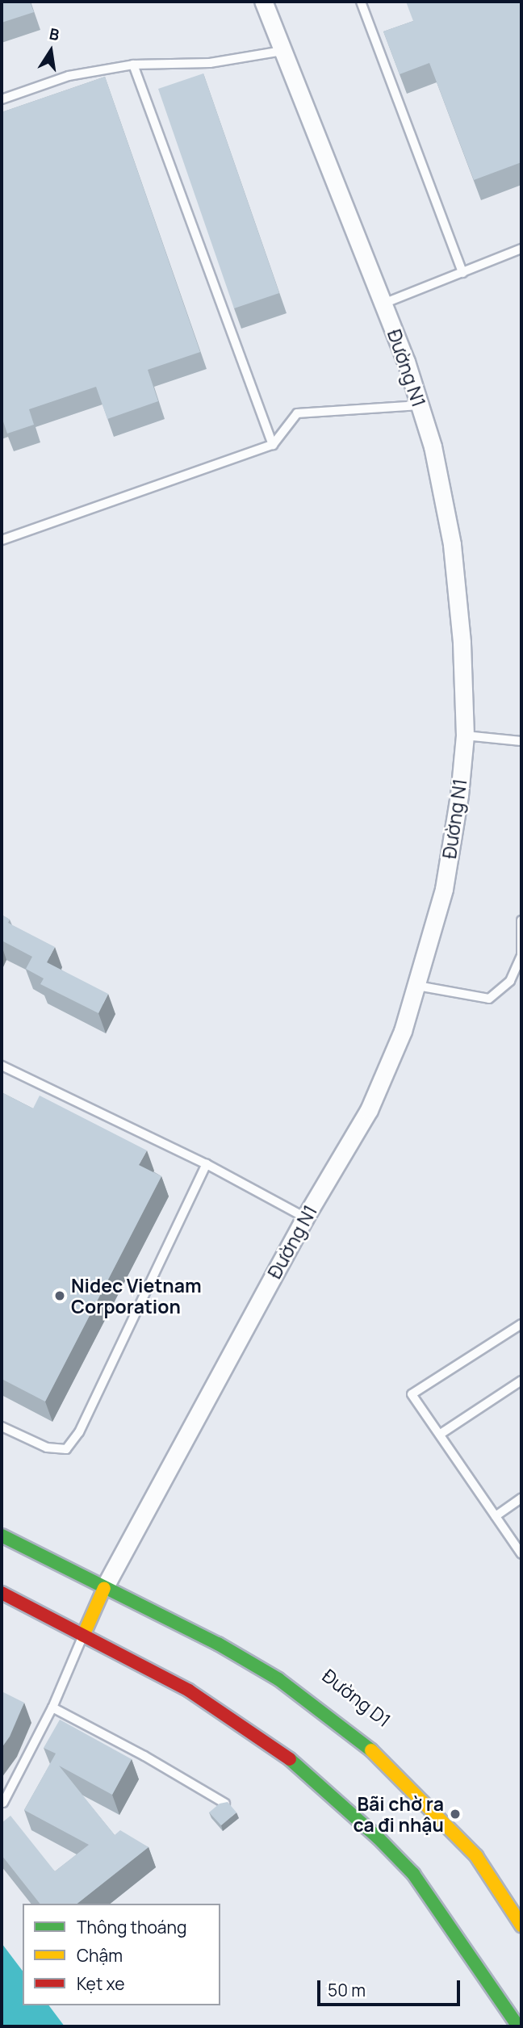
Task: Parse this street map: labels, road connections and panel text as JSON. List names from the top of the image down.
{
  "streets": {
    "main road": ["Đường D1"],
    "street": ["Đường N1"]
  },
  "crossings": [
    ["Đường N1", "Đường D1"]
  ],
  "places": ["Nidec Vietnam Corporation", "Bãi chờ ra ca đi nhậu"],
  "legend": ["Thông thoáng", "Chậm", "Kẹt xe"],
  "scale_bar": "50 m",
  "north": "top"
}
